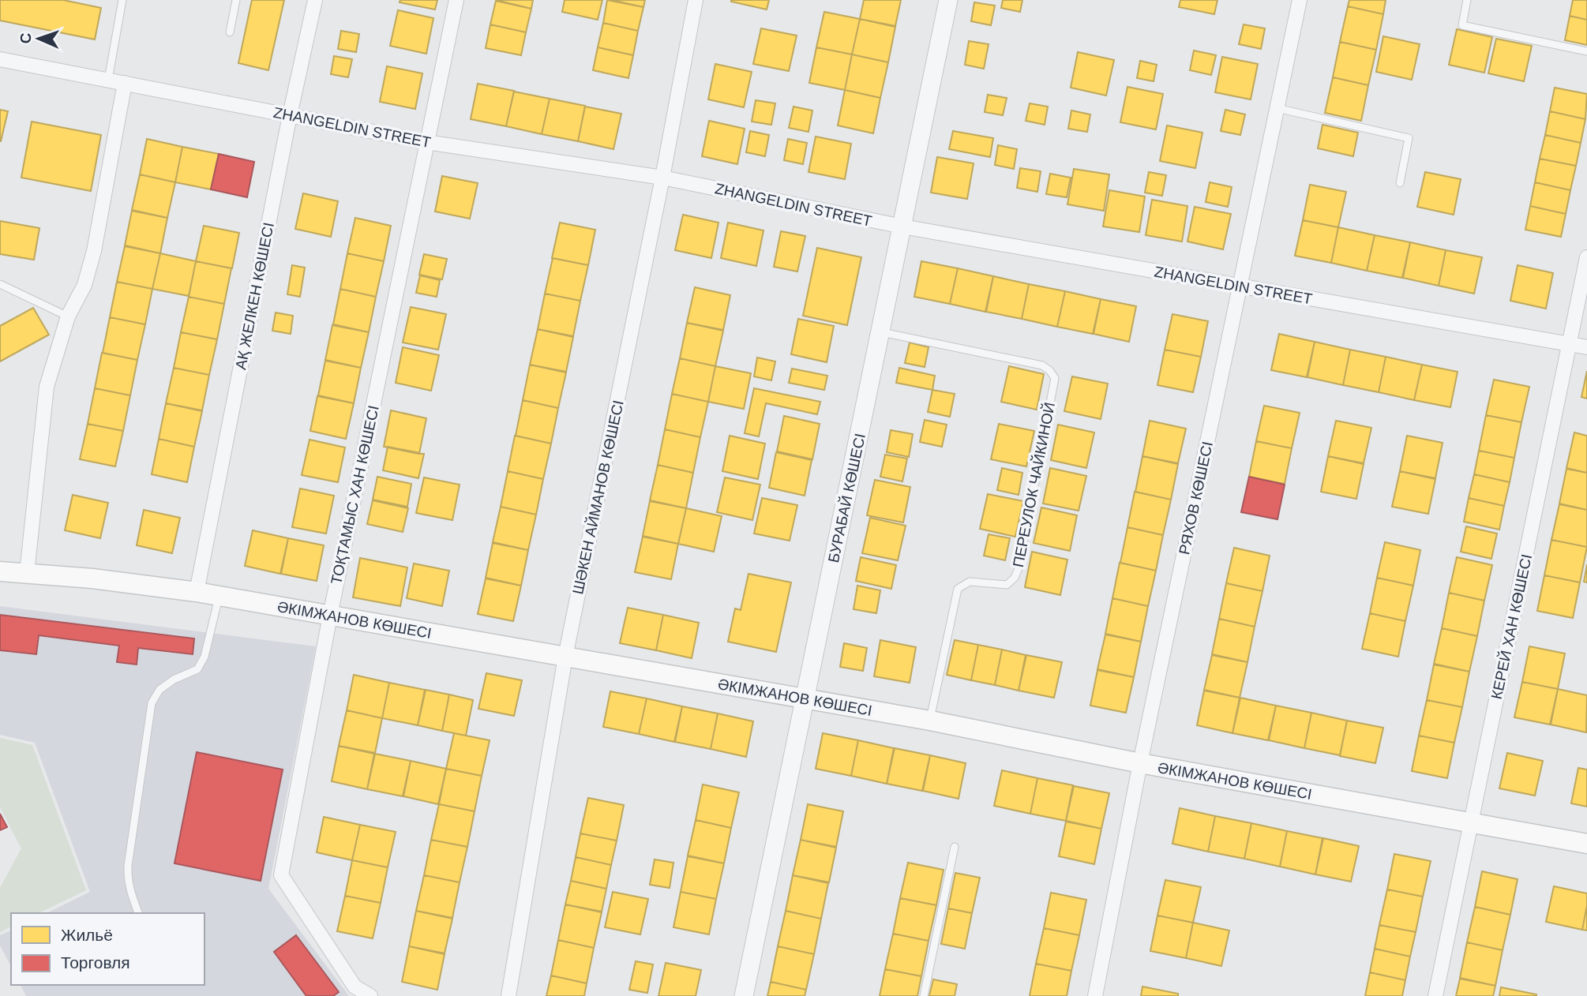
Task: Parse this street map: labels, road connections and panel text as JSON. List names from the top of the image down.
{
  "streets": {
    "main road": ["ӘКІМЖАНОВ КӨШЕСІ"],
    "street": [
      "ZHANGELDIN STREET",
      "АҚ ЖЕЛКЕН КӨШЕСІ",
      "ТОҚТАМЫС ХАН КӨШЕСІ",
      "ШӘКЕН АЙМАНОВ КӨШЕСІ",
      "БУРАБАЙ КӨШЕСІ",
      "РЯХОВ КӨШЕСІ",
      "КЕРЕЙ ХАН КӨШЕСІ"
    ],
    "lane": ["ПЕРЕУЛОК ЧАЙКИНОЙ"]
  },
  "crossings": [
    ["ZHANGELDIN STREET", "АҚ ЖЕЛКЕН КӨШЕСІ"],
    ["ZHANGELDIN STREET", "ТОҚТАМЫС ХАН КӨШЕСІ"],
    ["ZHANGELDIN STREET", "ШӘКЕН АЙМАНОВ КӨШЕСІ"],
    ["ZHANGELDIN STREET", "БУРАБАЙ КӨШЕСІ"],
    ["ZHANGELDIN STREET", "РЯХОВ КӨШЕСІ"],
    ["ZHANGELDIN STREET", "КЕРЕЙ ХАН КӨШЕСІ"],
    ["АҚ ЖЕЛКЕН КӨШЕСІ", "ӘКІМЖАНОВ КӨШЕСІ"],
    ["ПЕРЕУЛОК ЧАЙКИНОЙ", "БУРАБАЙ КӨШЕСІ"],
    ["ПЕРЕУЛОК ЧАЙКИНОЙ", "ӘКІМЖАНОВ КӨШЕСІ"],
    ["ТОҚТАМЫС ХАН КӨШЕСІ", "ӘКІМЖАНОВ КӨШЕСІ"],
    ["ШӘКЕН АЙМАНОВ КӨШЕСІ", "ӘКІМЖАНОВ КӨШЕСІ"],
    ["БУРАБАЙ КӨШЕСІ", "ӘКІМЖАНОВ КӨШЕСІ"],
    ["РЯХОВ КӨШЕСІ", "ӘКІМЖАНОВ КӨШЕСІ"],
    ["ӘКІМЖАНОВ КӨШЕСІ", "КЕРЕЙ ХАН КӨШЕСІ"]
  ],
  "legend": ["Жильё", "Торговля"],
  "north": "left"
}
